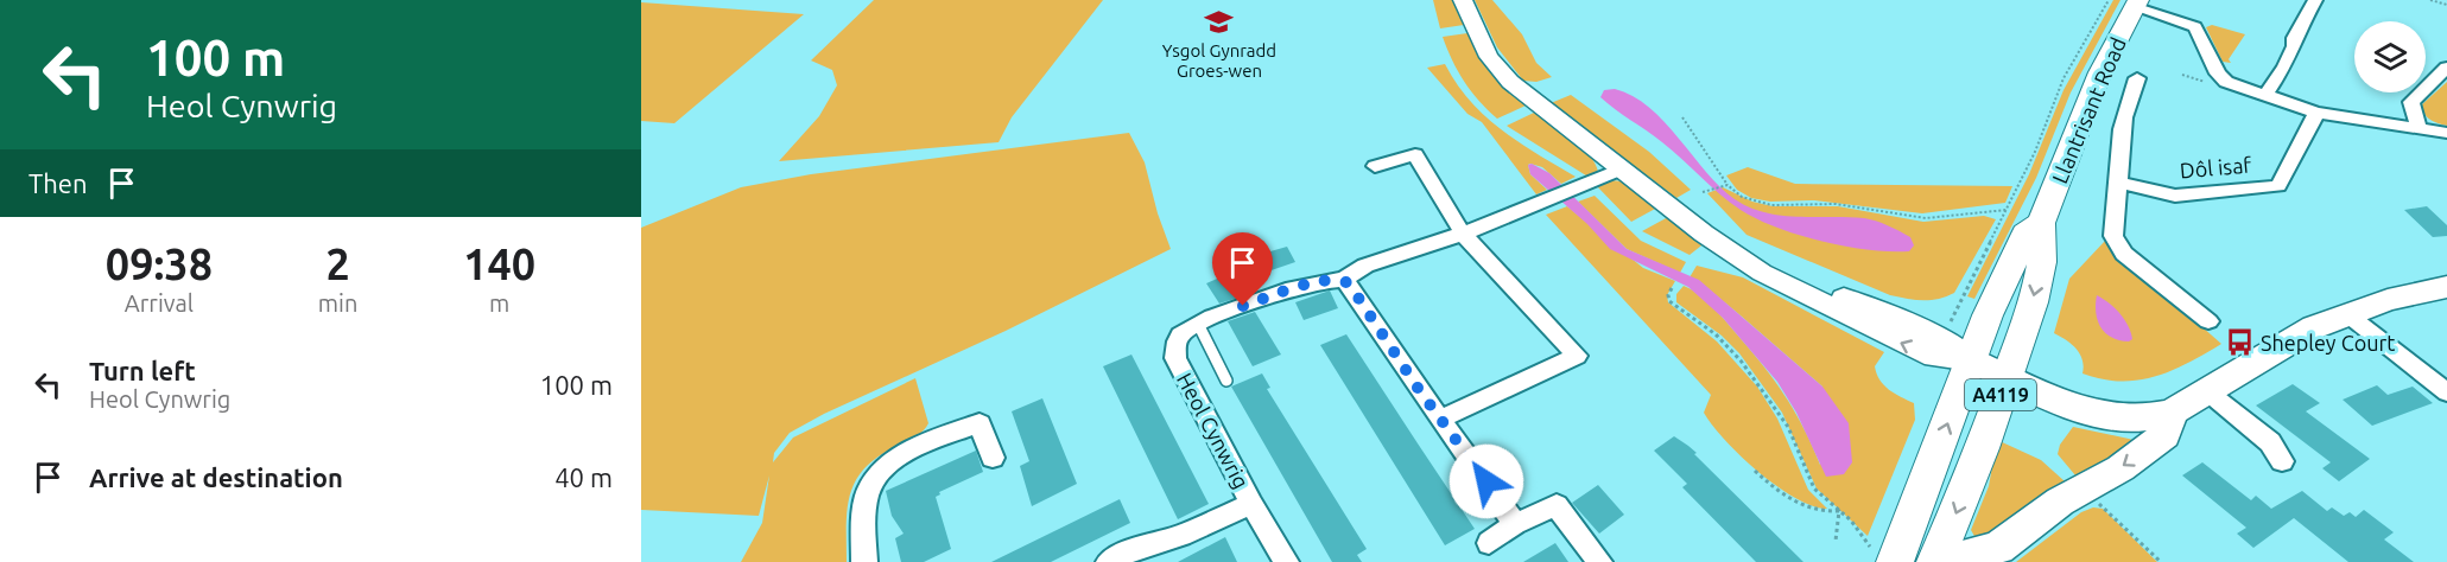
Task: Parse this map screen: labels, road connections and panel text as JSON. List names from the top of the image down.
{
  "streets": {
    "main road": ["Llantrisant Road", "A4119"],
    "street": ["Dôl isaf", "Heol Cynwrig"]
  },
  "places": {
    "school or university": ["Ysgol Gynradd Groes-wen"],
    "bus stop": ["Shepley Court"]
  },
  "page": {
    "turn": ["100 m", "Heol Cynwrig"],
    "then": "Then",
    "eta": [
      "09:38",
      "Arrival",
      "2",
      "min",
      "140",
      "m"
    ],
    "list": [
      {
        "name": "Turn left",
        "note": "Heol Cynwrig",
        "value": "100 m"
      },
      {
        "name": "Arrive at destination",
        "value": "40 m"
      }
    ]
  }
}
